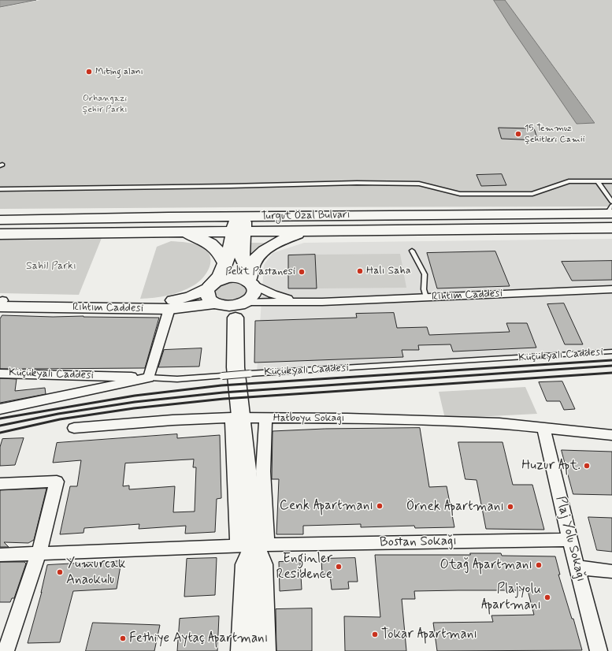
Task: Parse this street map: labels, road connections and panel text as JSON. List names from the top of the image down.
{
  "streets": {
    "highway": ["Turgut Özal Bulvarı"],
    "street": [
      "Rıhtım Caddesi",
      "Küçükyalı Caddesi",
      "Hatboyu Sokağı",
      "Plaj Yolu Sokağı",
      "Bostan Sokağı"
    ]
  },
  "crossings": [
    ["Hatboyu Sokağı", "Plaj Yolu Sokağı"],
    ["Plaj Yolu Sokağı", "Bostan Sokağı"]
  ],
  "parks": ["Orhangazi Şehir Parkı", "Sahil Parkı"],
  "places": [
    "Miting alanı",
    "15 Temmuz Şehitleri Camii",
    "Halı Saha",
    "Pelit Pastanesi",
    "Huzur Apt.",
    "Cenk Apartmanı",
    "Örnek Apartmanı",
    "Otağ Apartmanı",
    "Enginler Residence",
    "Yumurcak Anaokulu",
    "Plajyolu Apartmanı",
    "Tokar Apartmanı",
    "Fethiye Aytaç Apartmanı"
  ]
}
